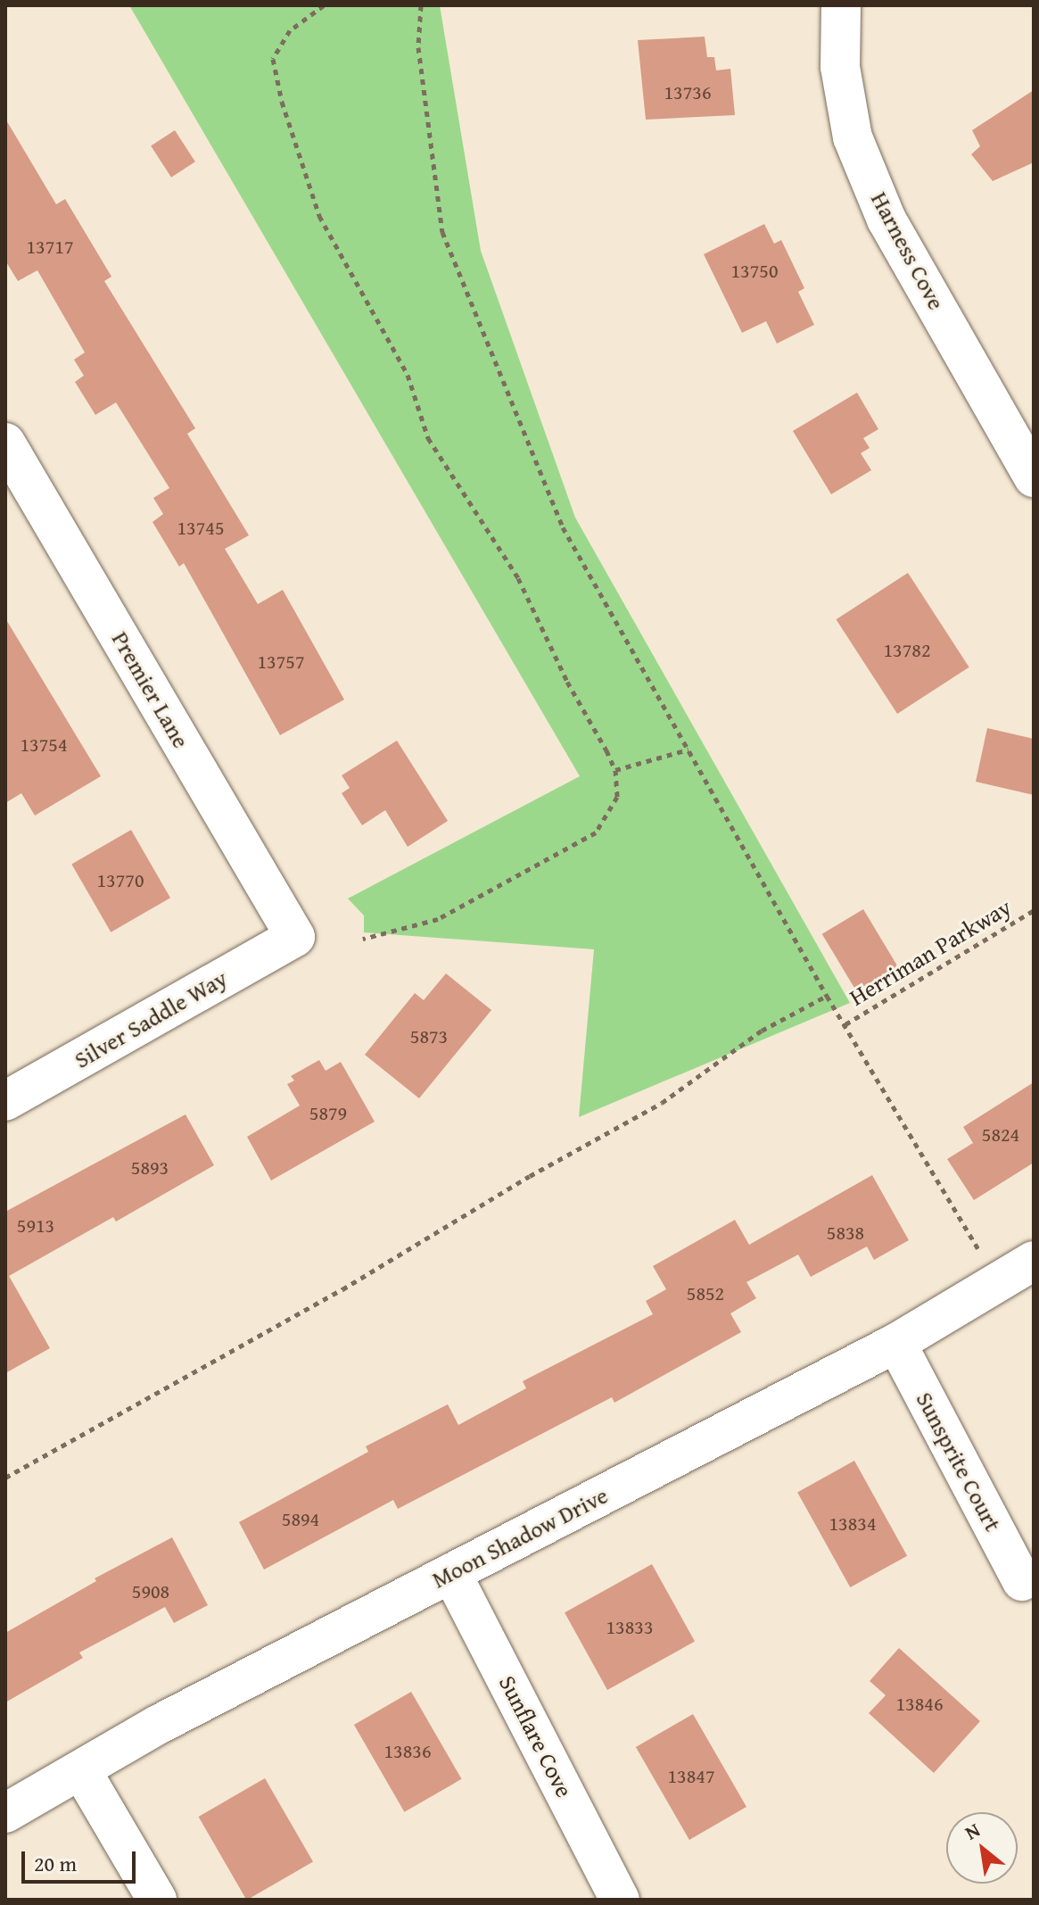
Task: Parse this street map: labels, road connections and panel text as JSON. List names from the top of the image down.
{
  "streets": {
    "street": [
      "Harness Cove",
      "Premier Lane",
      "Silver Saddle Way",
      "Sunsprite Court",
      "Moon Shadow Drive",
      "Sunflare Cove"
    ],
    "path": ["Herriman Parkway"]
  },
  "crossings": [
    ["Premier Lane", "Silver Saddle Way"],
    ["Sunsprite Court", "Moon Shadow Drive"],
    ["Moon Shadow Drive", "Sunflare Cove"]
  ],
  "house_numbers": [
    "13736",
    "13717",
    "13750",
    "13745",
    "13782",
    "13757",
    "13754",
    "13770",
    "5873",
    "5879",
    "5824",
    "5893",
    "5913",
    "5838",
    "5852",
    "5894",
    "13834",
    "5908",
    "13833",
    "13846",
    "13836",
    "13847"
  ],
  "scale_bar": "20 m",
  "north": "top left"
}
